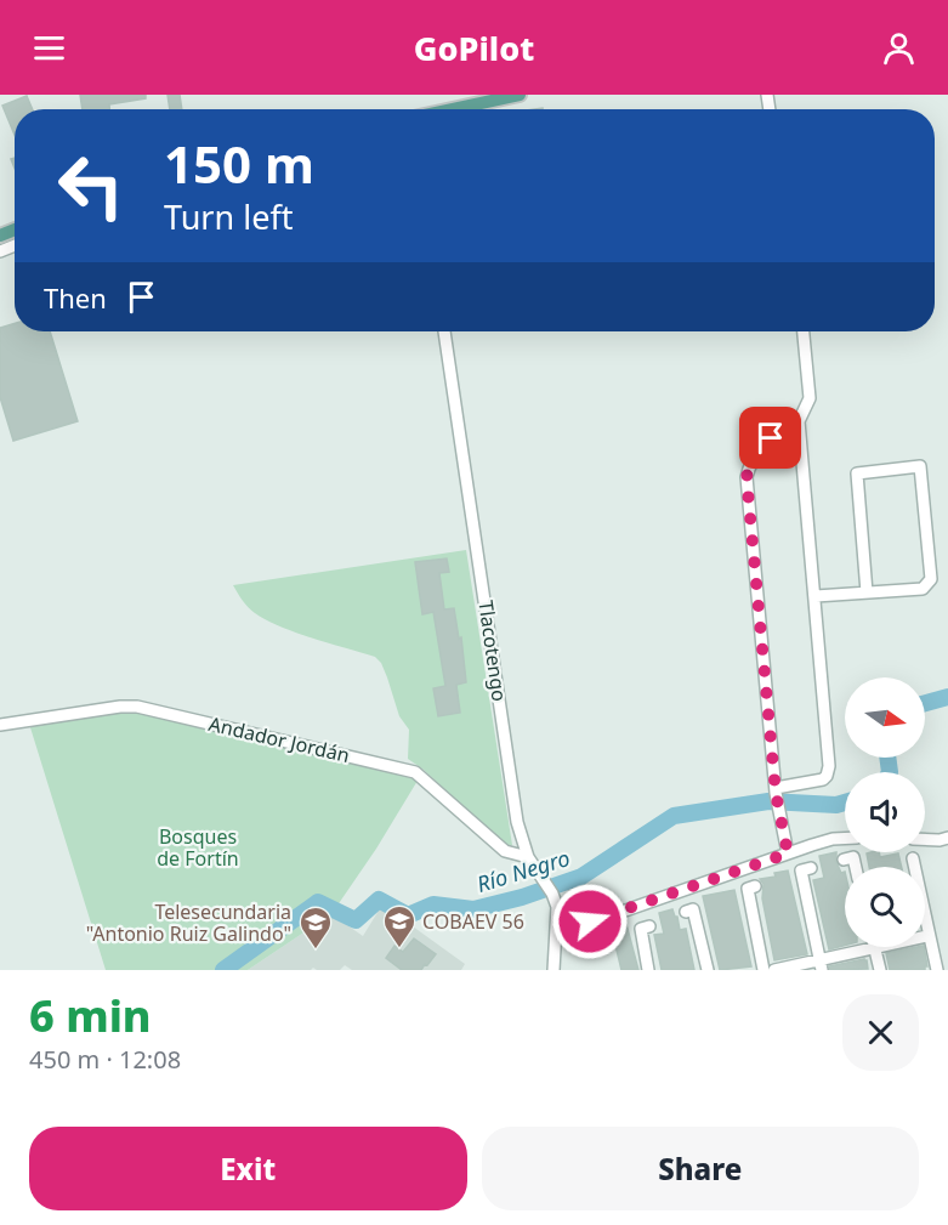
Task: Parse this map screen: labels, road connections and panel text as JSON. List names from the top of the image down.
{
  "streets": {
    "street": ["Tlacotengo", "Andador Jordán"]
  },
  "crossings": [
    ["Tlacotengo", "Andador Jordán"]
  ],
  "water": ["Río Negro"],
  "parks": ["Bosques de Fortín"],
  "places": {
    "school or university": ["COBAEV 56", "Telesecundaria \"Antonio Ruiz Galindo\""]
  },
  "north": "right",
  "page": {
    "header": "GoPilot",
    "turn": ["150 m", "Turn left"],
    "then": "Then",
    "heading": ["6 min", "450 m · 12:08"],
    "buttons": ["Exit", "Share"]
  }
}
